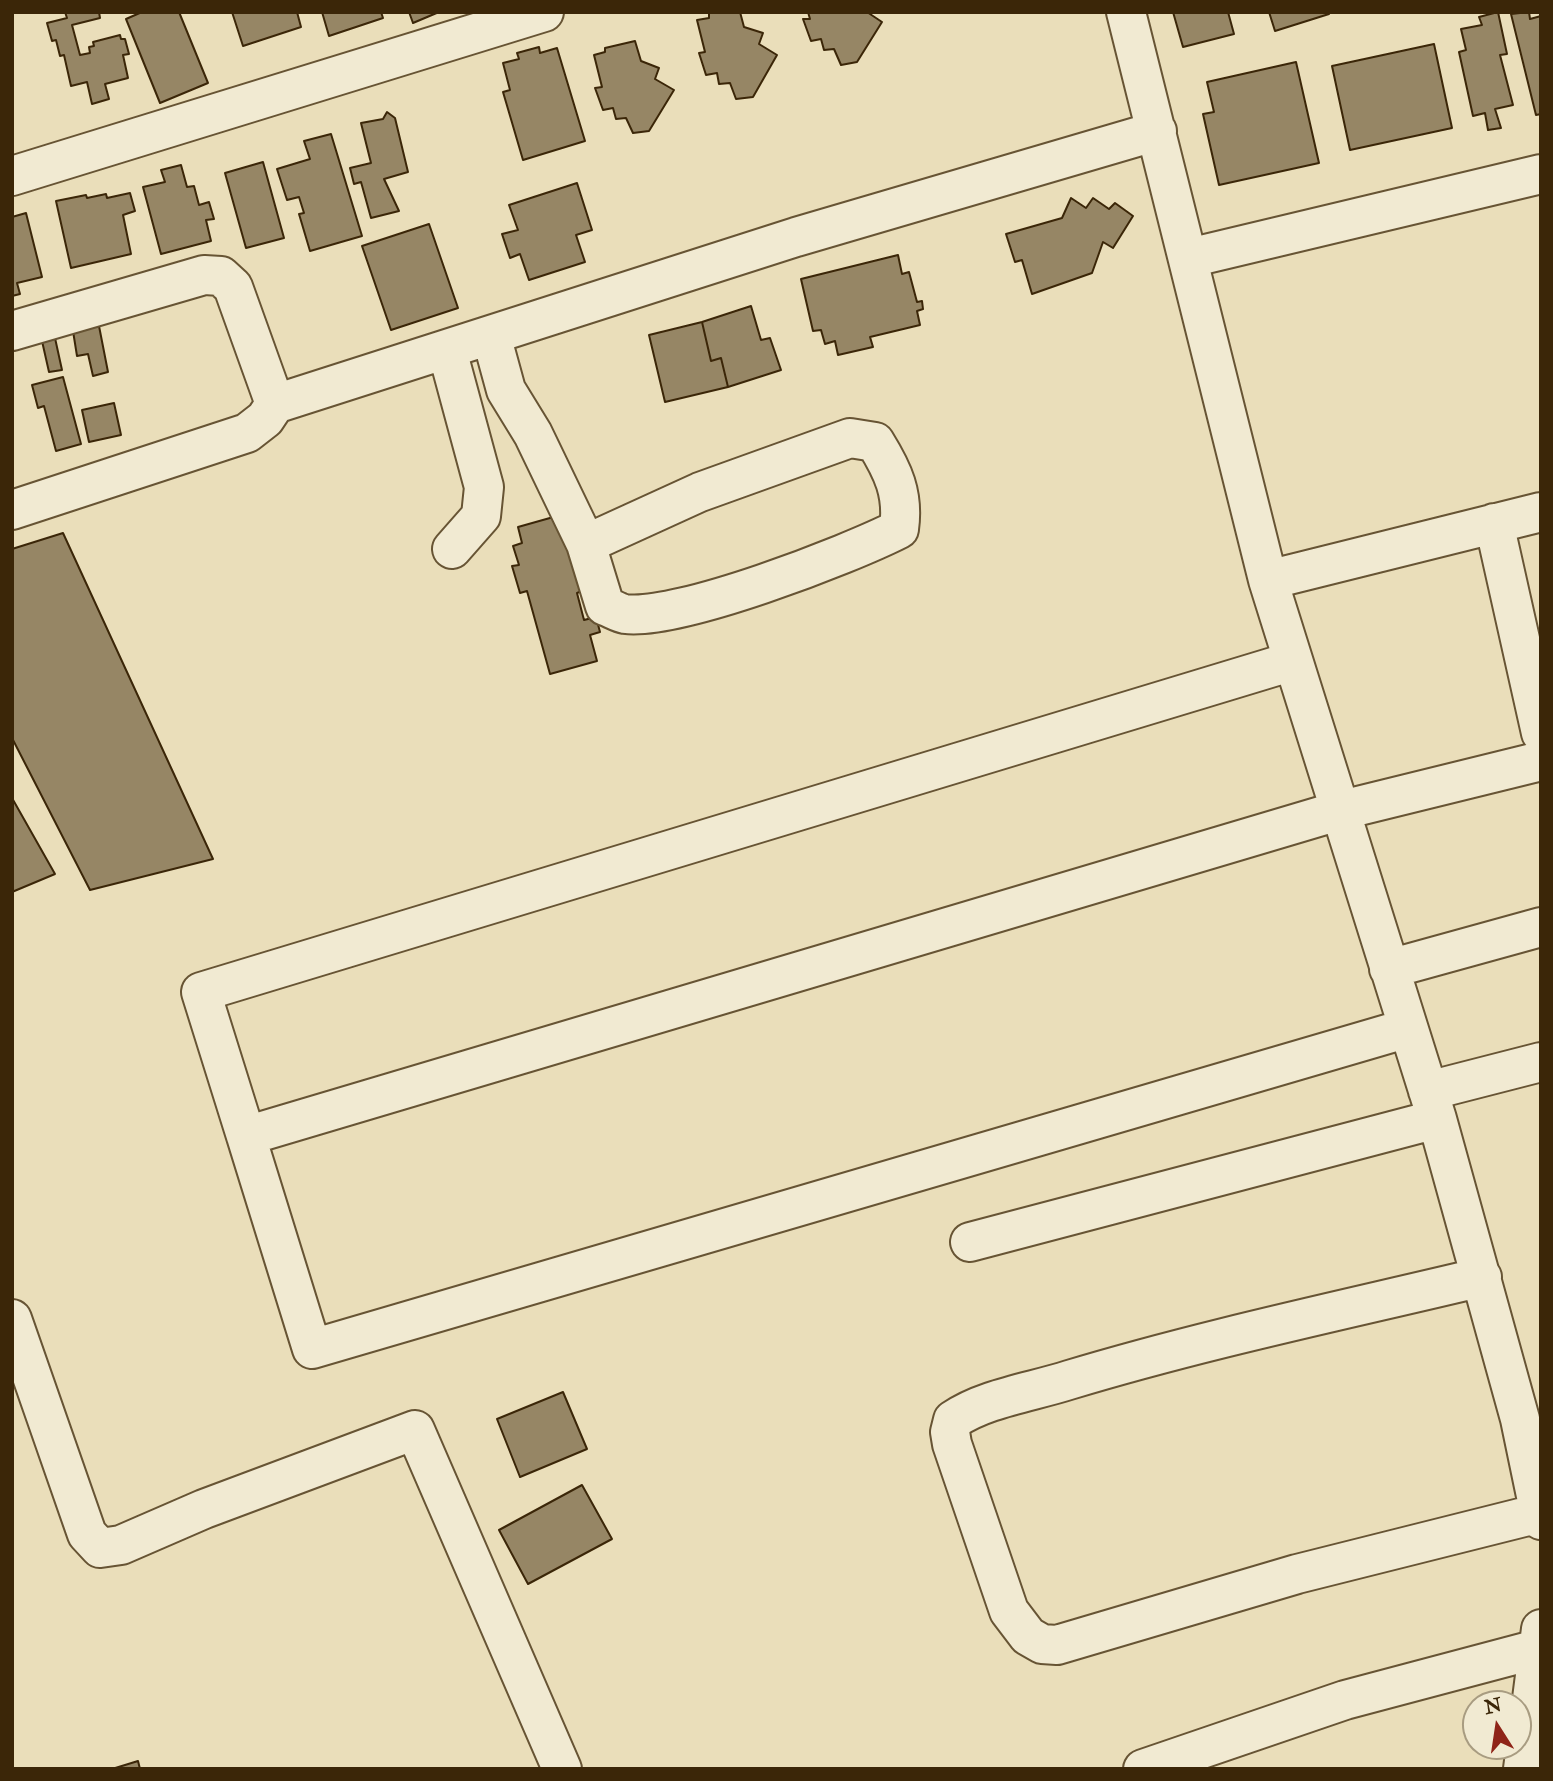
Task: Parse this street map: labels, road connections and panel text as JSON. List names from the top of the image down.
{
  "north": "top"
}
